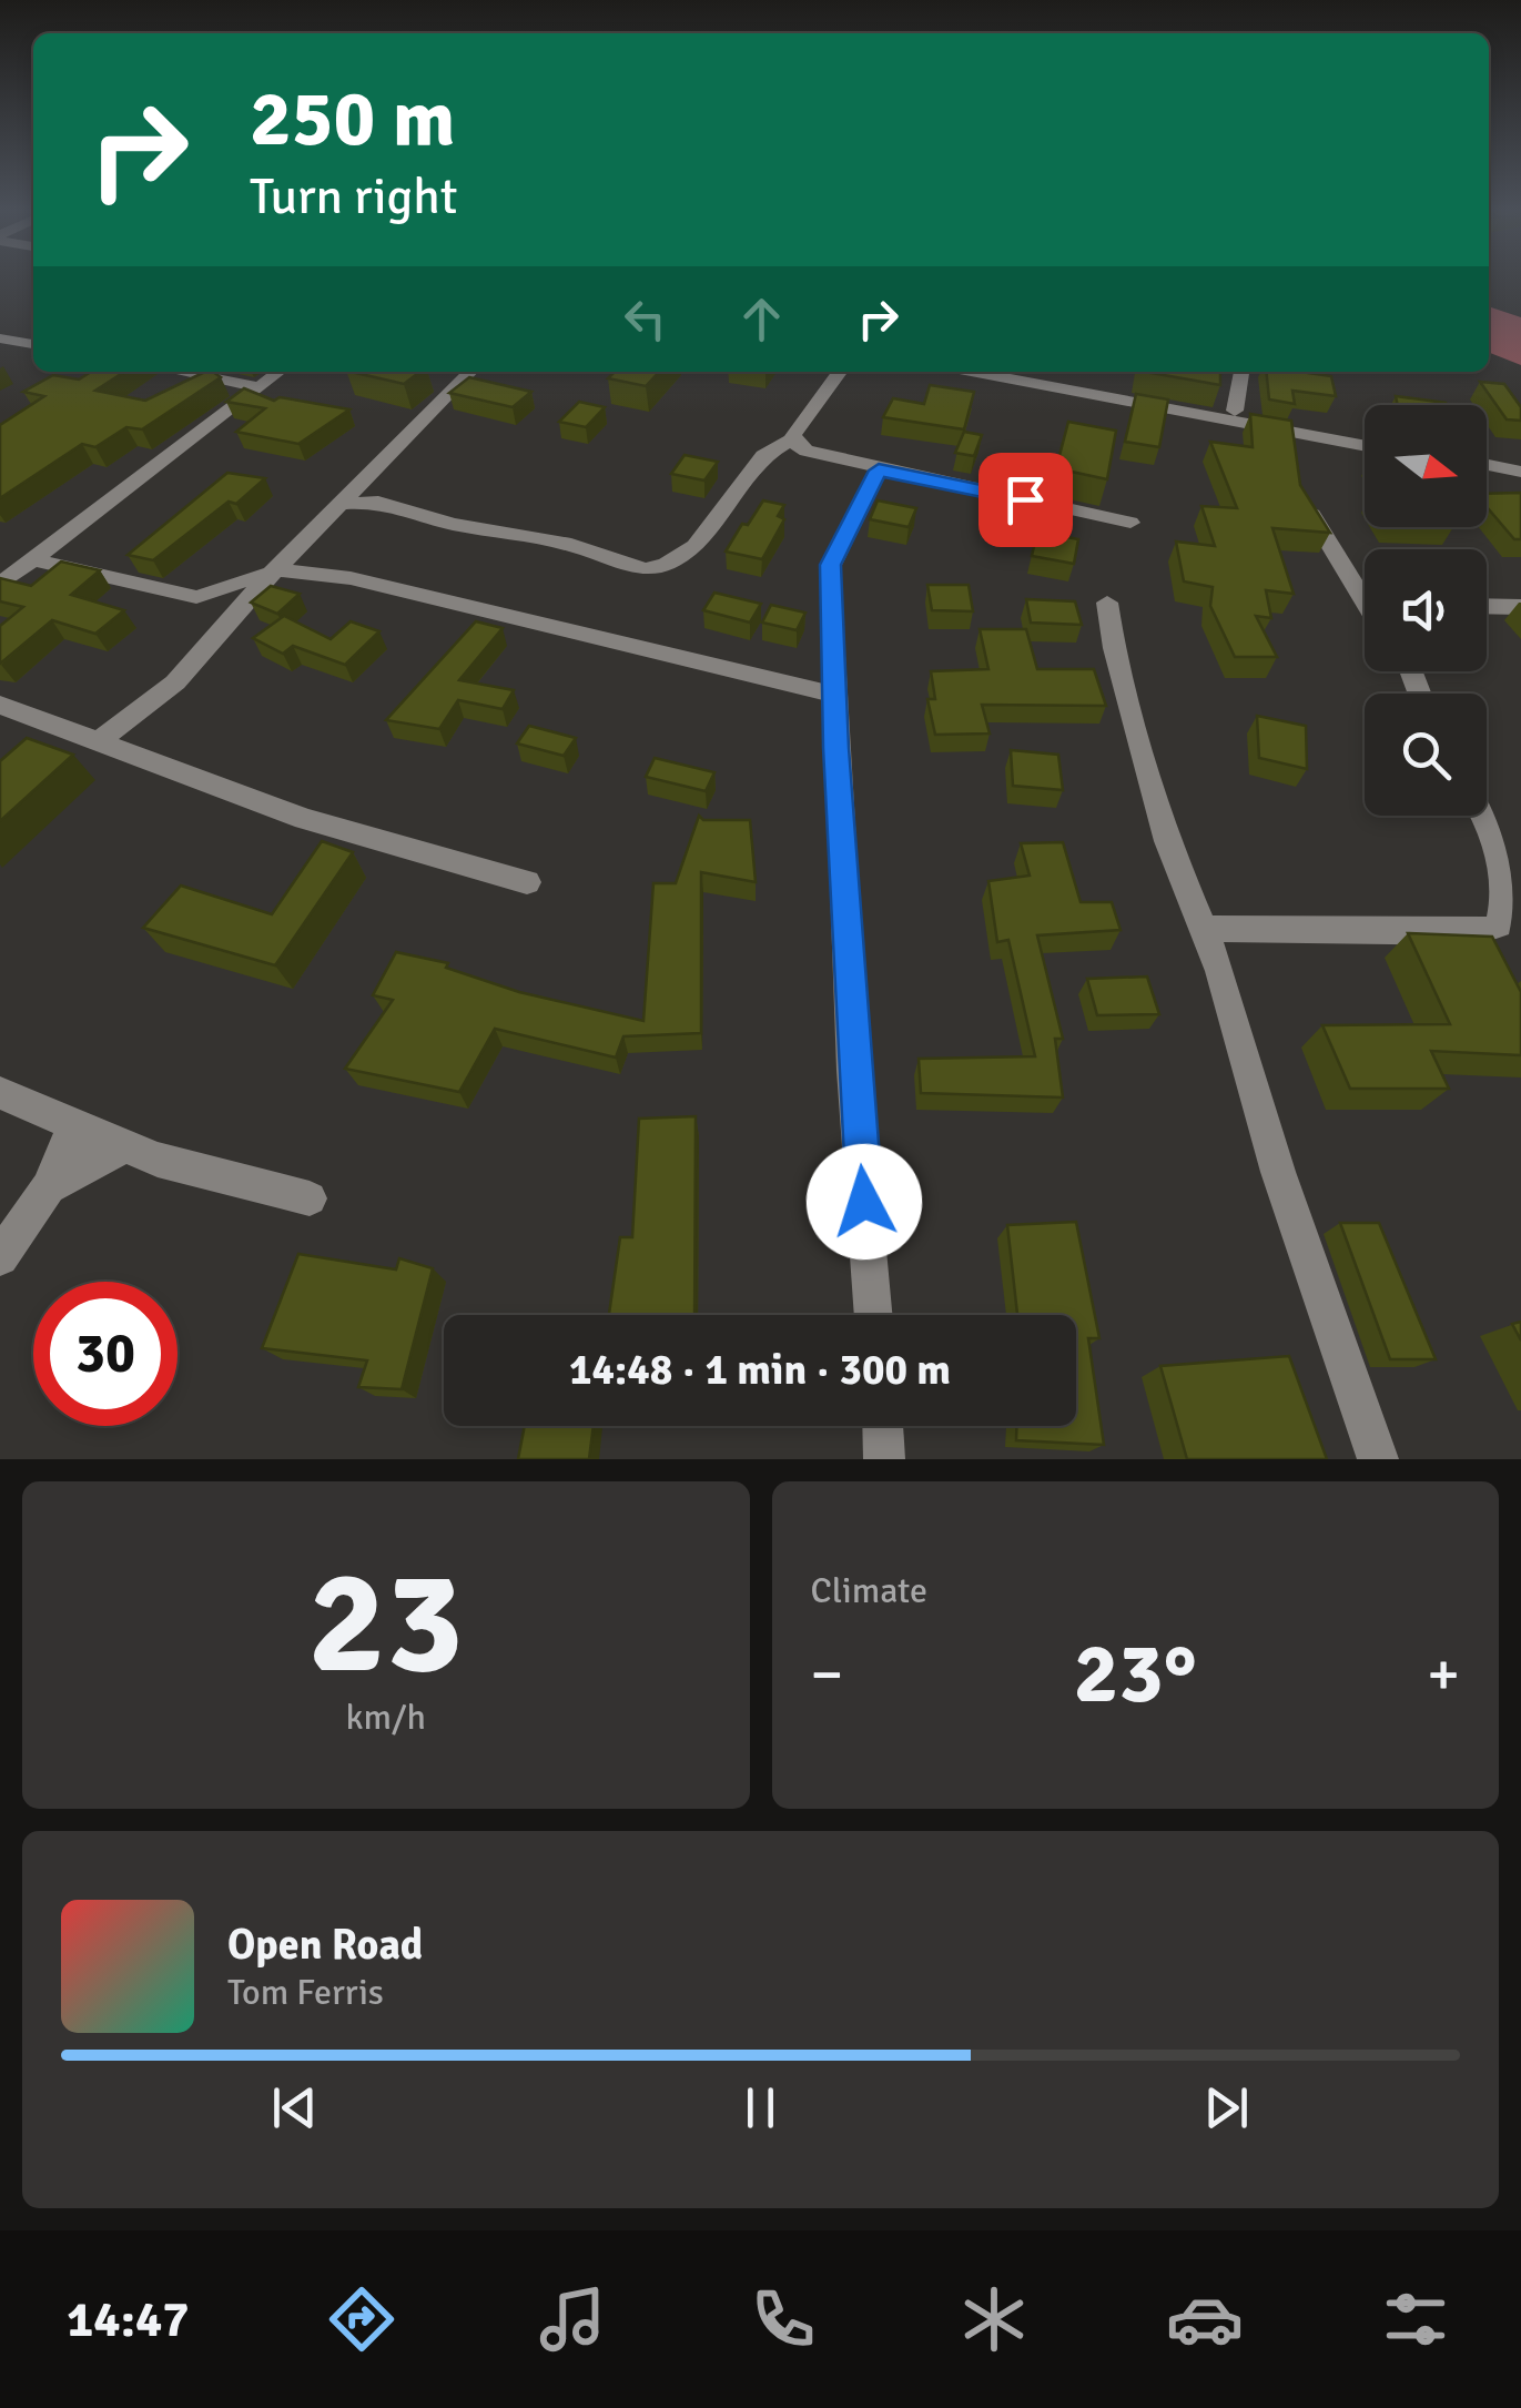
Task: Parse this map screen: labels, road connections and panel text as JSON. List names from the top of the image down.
{
  "north": "right",
  "page": {
    "turn": ["250 m", "Turn right"],
    "limit": "30",
    "trip": "14:48 · 1 min · 300 m",
    "tile": [
      ["23", "km/h"],
      "Climate"
    ],
    "heat": ["−", "23°", "+"],
    "song": ["Open Road", "Tom Ferris"],
    "tabs": "14:47"
  }
}
